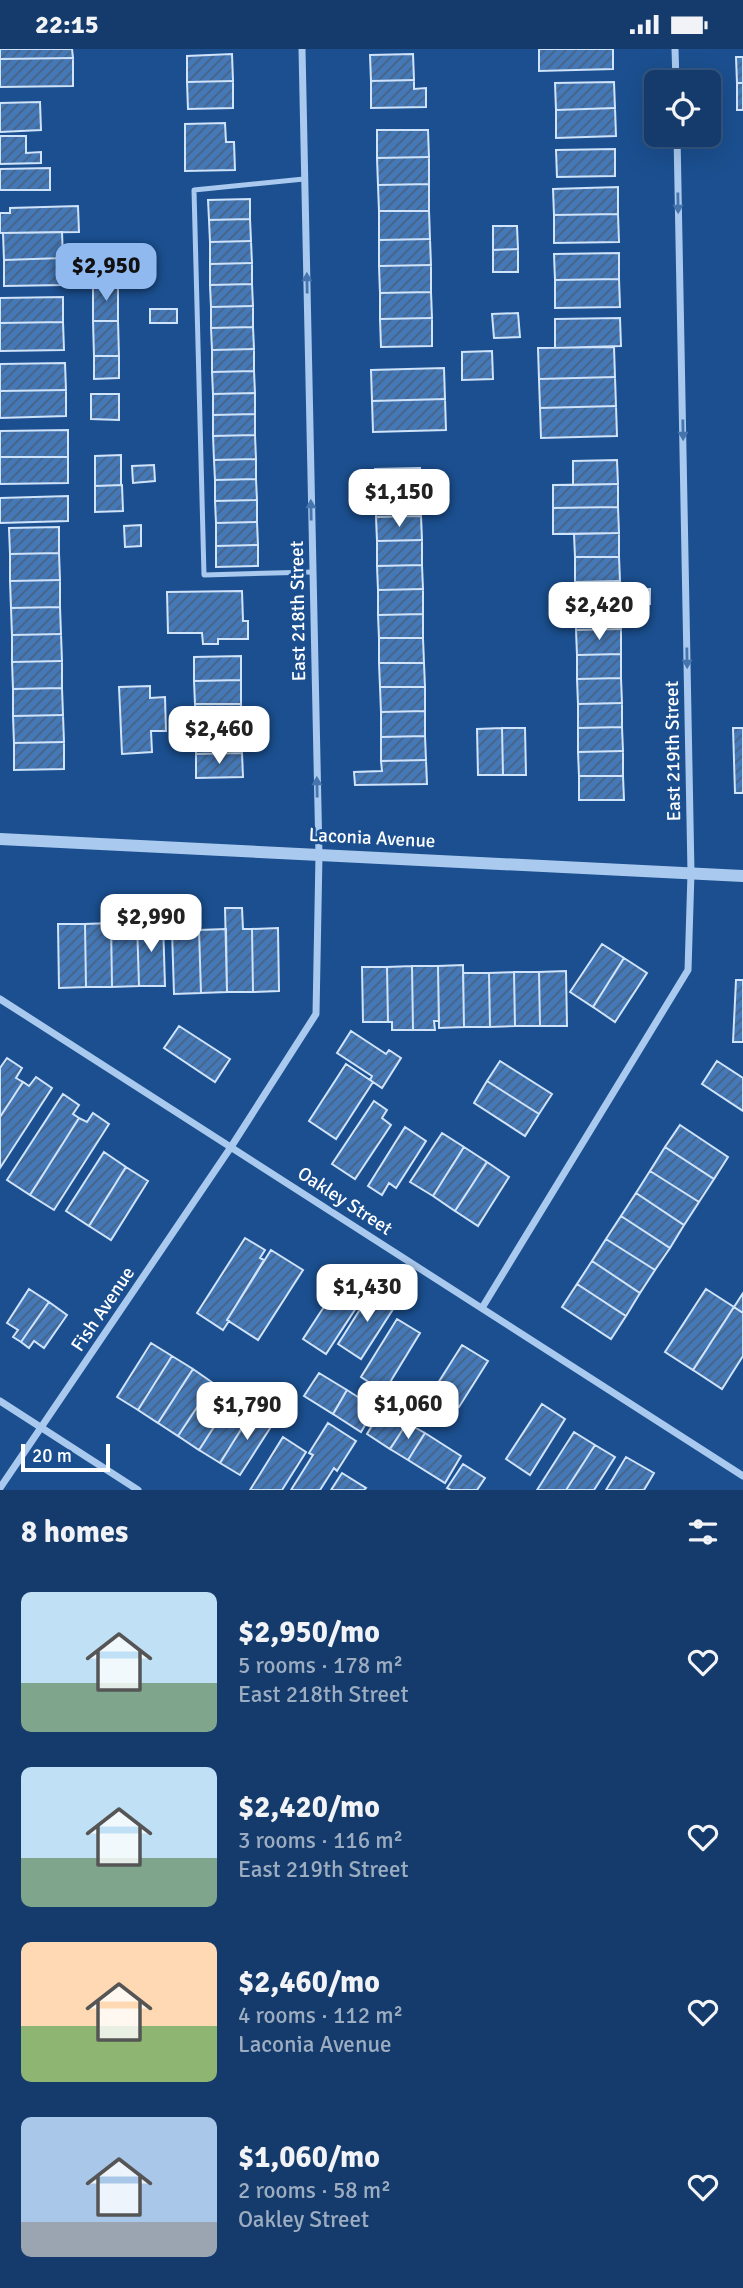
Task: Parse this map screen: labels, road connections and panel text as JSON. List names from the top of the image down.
{
  "streets": {
    "street": [
      "East 218th Street",
      "East 219th Street",
      "Laconia Avenue",
      "Oakley Street",
      "Fish Avenue"
    ]
  },
  "crossings": [
    ["East 218th Street", "Laconia Avenue"],
    ["East 218th Street", "Oakley Street"],
    ["East 218th Street", "Fish Avenue"],
    ["East 219th Street", "Laconia Avenue"],
    ["East 219th Street", "Oakley Street"],
    ["Oakley Street", "Fish Avenue"]
  ],
  "one_way": ["East 218th Street", "East 219th Street"],
  "scale_bar": "20 m",
  "page": {
    "status": "22:15",
    "price": [
      "$2,950",
      "$1,150",
      "$2,420",
      "$2,460",
      "$2,990",
      "$1,430",
      "$1,060",
      "$1,790"
    ],
    "scale": "20 m",
    "heading": "8 homes",
    "list": [
      {
        "name": "$2,950/mo",
        "note": "5 rooms · 178 m² · East 218th Street"
      },
      {
        "name": "$2,420/mo",
        "note": "3 rooms · 116 m² · East 219th Street"
      },
      {
        "name": "$2,460/mo",
        "note": "4 rooms · 112 m² · Laconia Avenue"
      },
      {
        "name": "$1,060/mo",
        "note": "2 rooms · 58 m² · Oakley Street"
      }
    ]
  }
}
